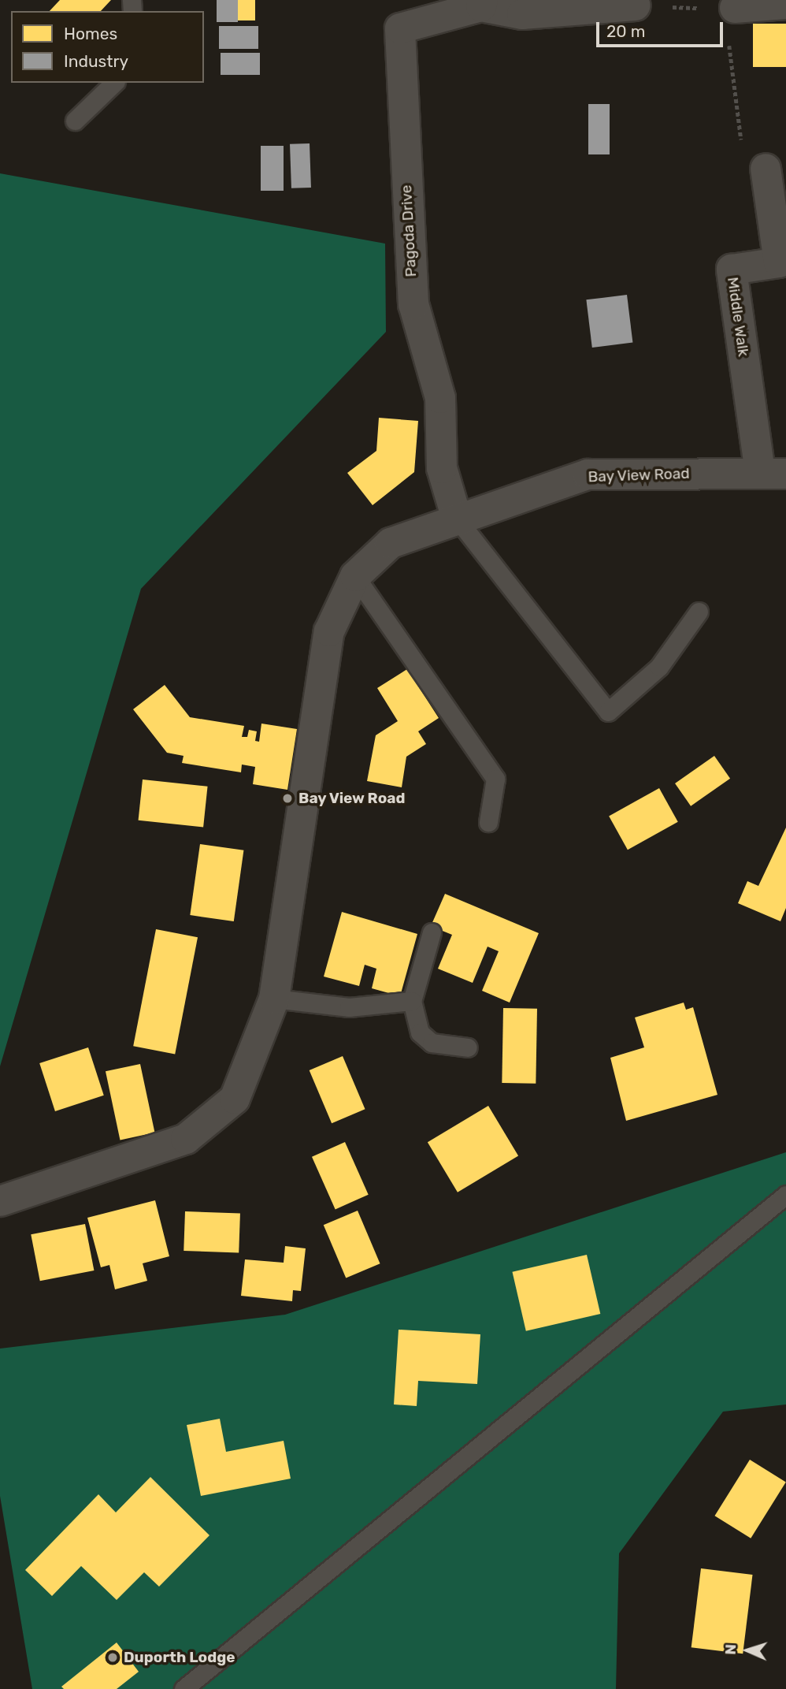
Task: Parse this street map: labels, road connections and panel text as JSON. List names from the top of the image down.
{
  "streets": {
    "street": ["Pagoda Drive", "Middle Walk", "Bay View Road"]
  },
  "crossings": [
    ["Pagoda Drive", "Bay View Road"],
    ["Middle Walk", "Bay View Road"]
  ],
  "places": ["Bay View Road", "Duporth Lodge"],
  "legend": ["Homes", "Industry"],
  "scale_bar": "20 m",
  "north": "left"
}
